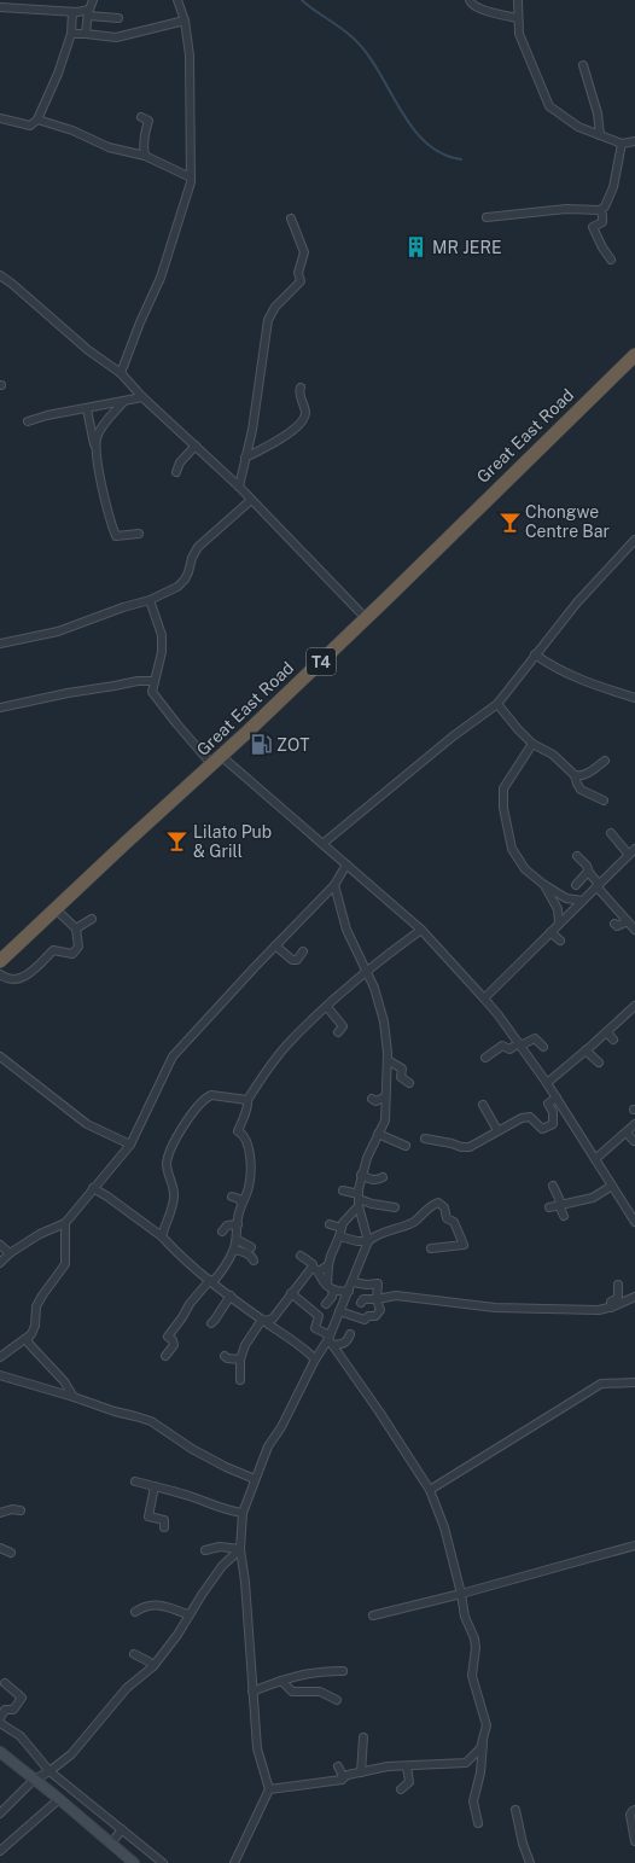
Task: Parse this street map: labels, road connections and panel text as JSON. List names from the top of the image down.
{
  "streets": {
    "highway": ["Great East Road", "T4"]
  },
  "places": {
    "building": ["MR JERE"],
    "bar": ["Chongwe Centre Bar", "Lilato Pub & Grill"],
    "fuel station": ["ZOT"]
  }
}
